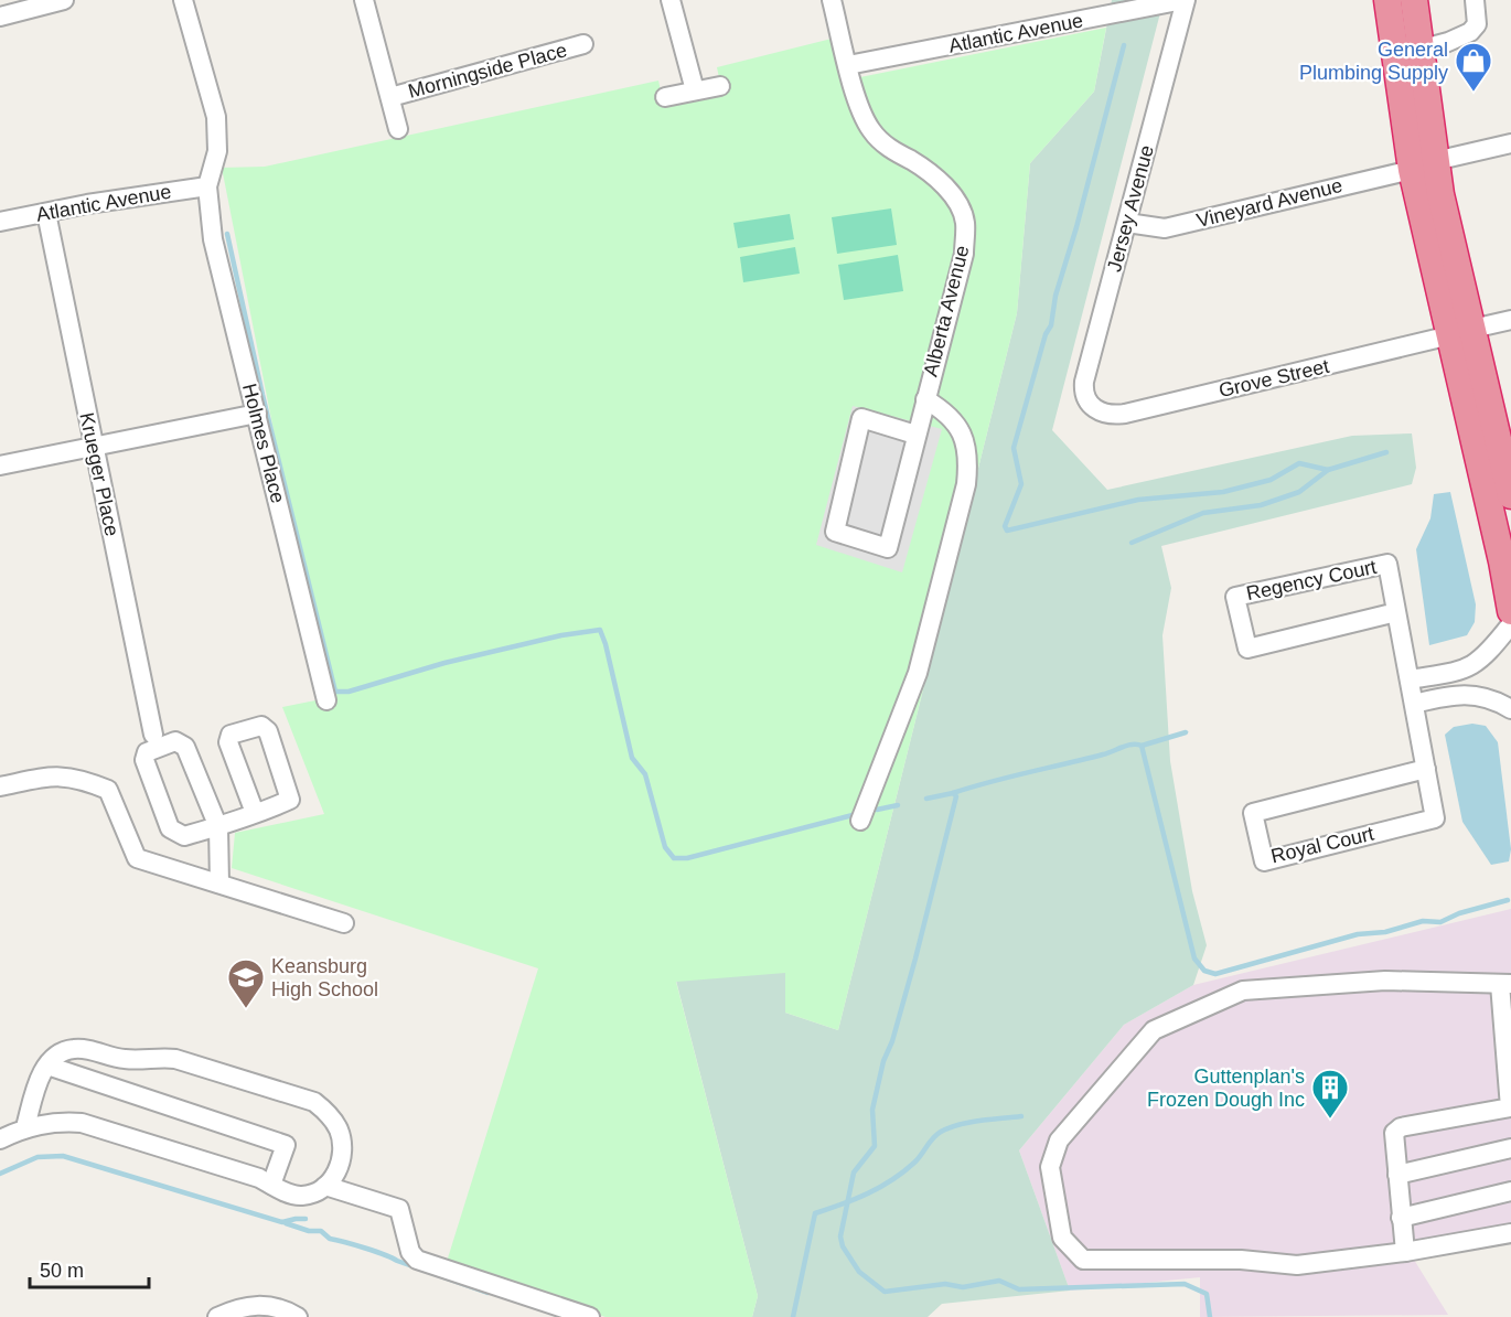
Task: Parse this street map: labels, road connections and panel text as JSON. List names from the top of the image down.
{
  "streets": {
    "street": [
      "Atlantic Avenue",
      "Morningside Place",
      "Vineyard Avenue",
      "Jersey Avenue",
      "Alberta Avenue",
      "Grove Street",
      "Holmes Place",
      "Krueger Place",
      "Regency Court",
      "Royal Court"
    ]
  },
  "crossings": [
    ["Atlantic Avenue", "Jersey Avenue"],
    ["Atlantic Avenue", "Alberta Avenue"],
    ["Atlantic Avenue", "Holmes Place"],
    ["Atlantic Avenue", "Krueger Place"],
    ["Vineyard Avenue", "Jersey Avenue"],
    ["Jersey Avenue", "Grove Street"],
    ["Regency Court", "Royal Court"]
  ],
  "places": {
    "shop": ["General Plumbing Supply"],
    "school or university": ["Keansburg High School"],
    "building": ["Guttenplan's Frozen Dough Inc"]
  },
  "scale_bar": "50 m"
}
